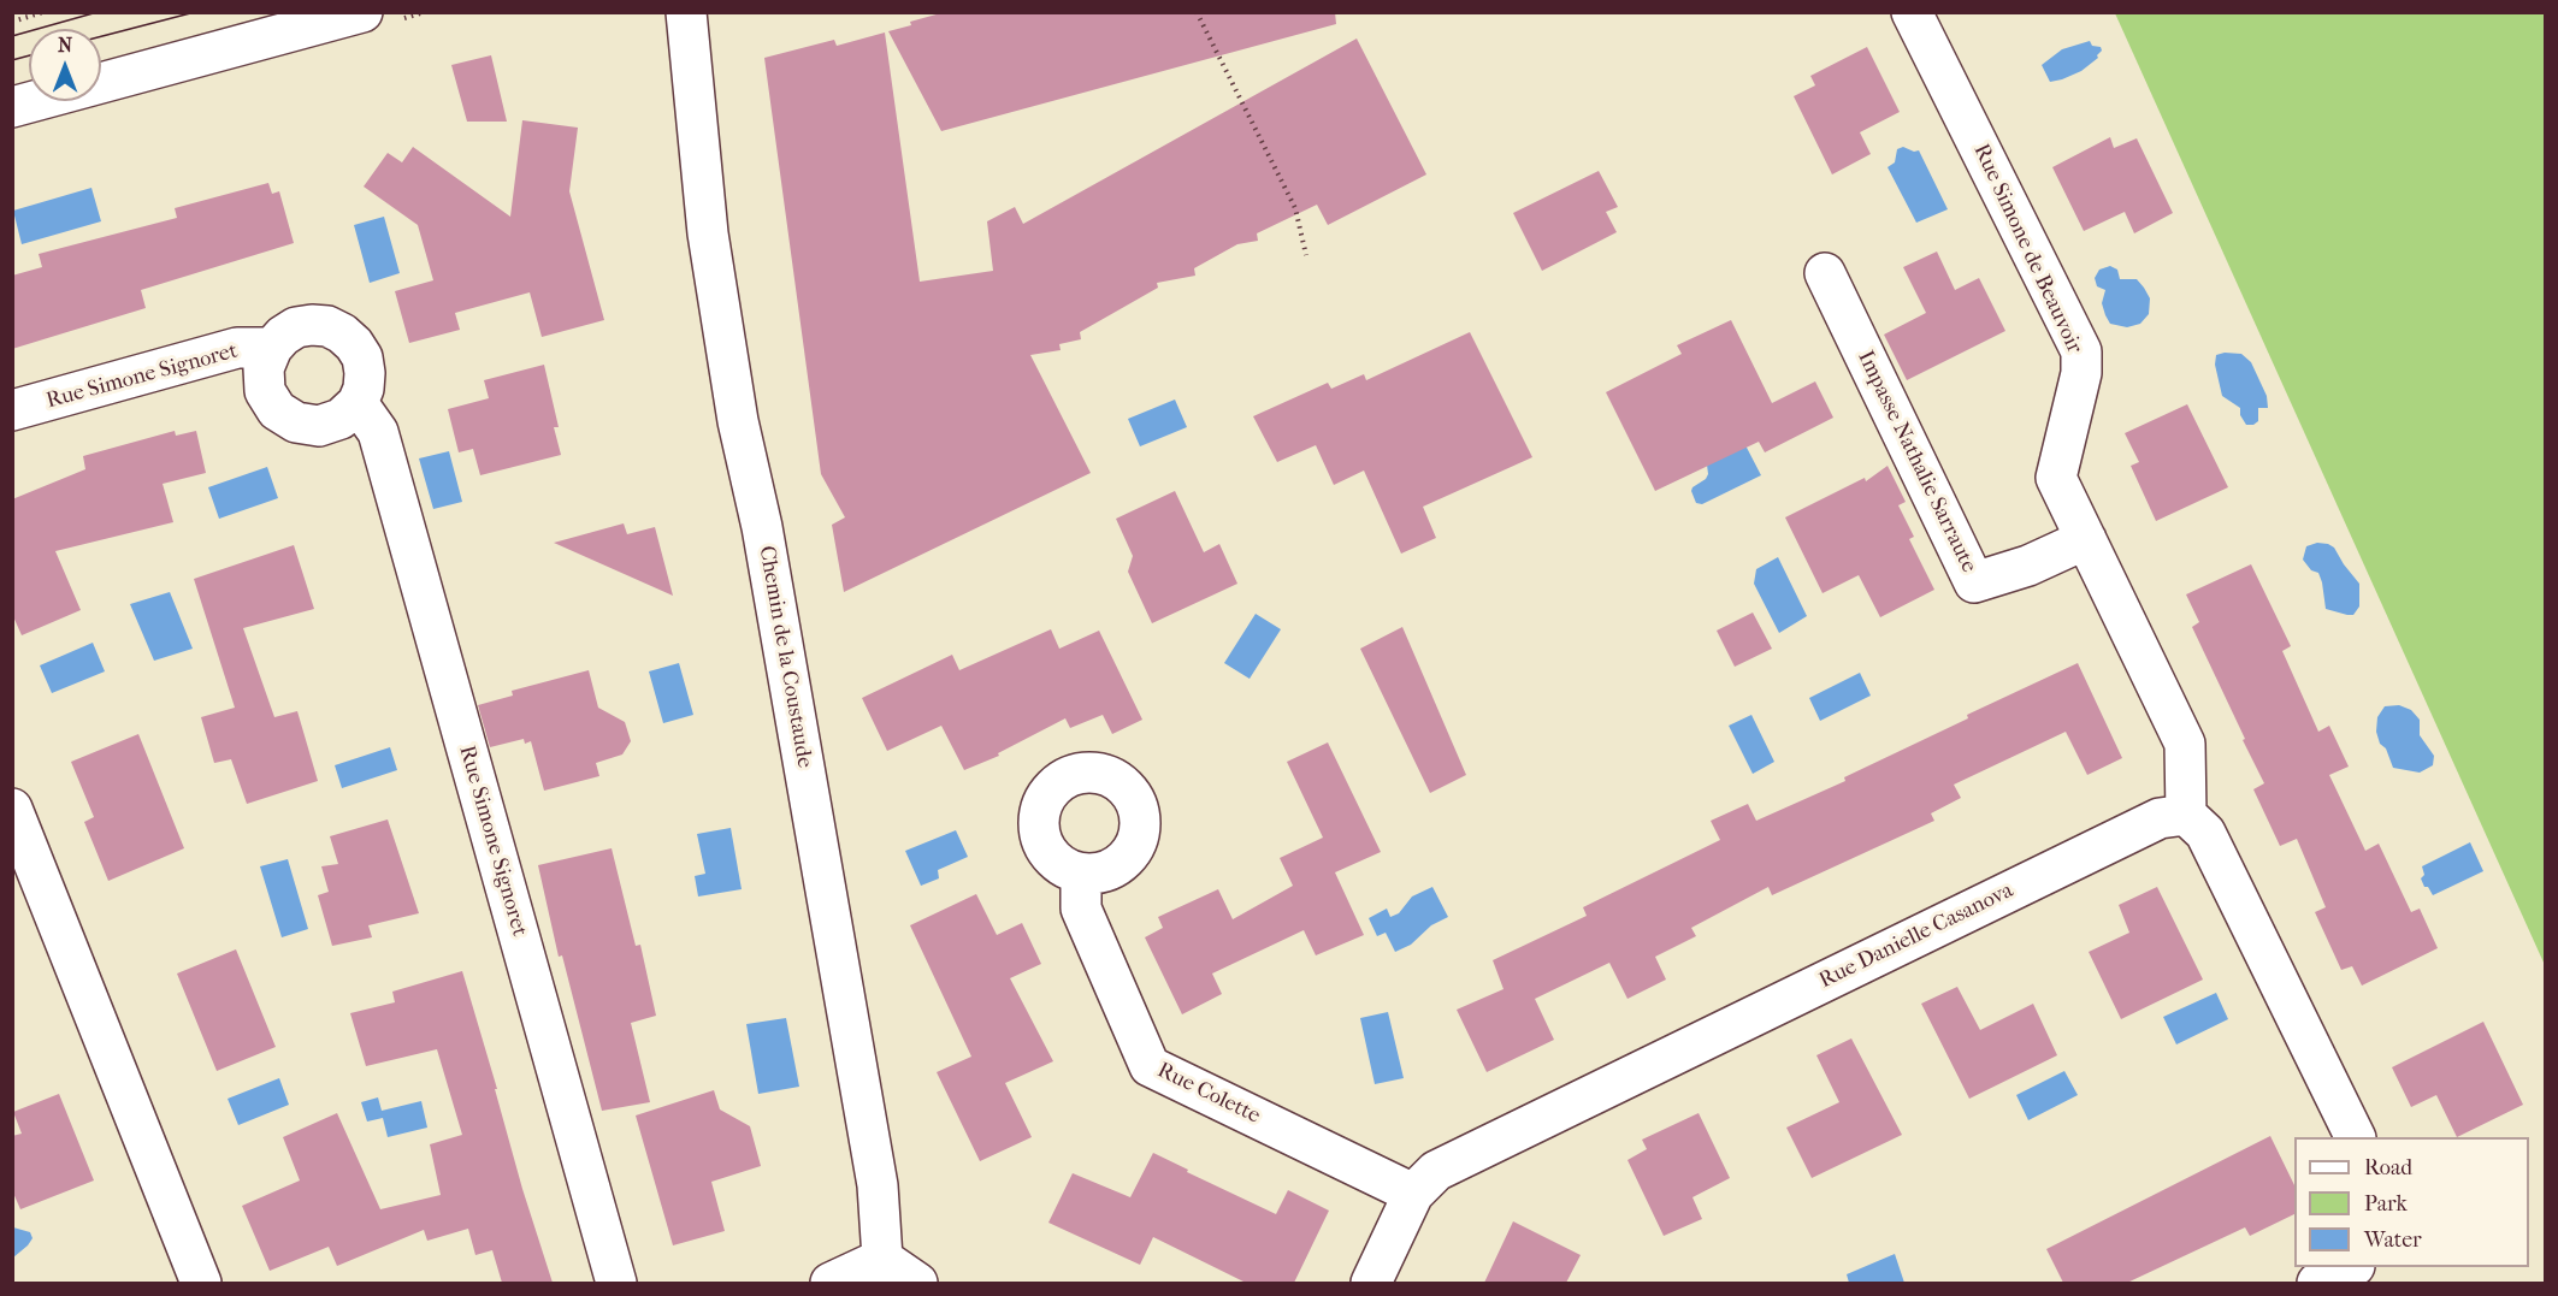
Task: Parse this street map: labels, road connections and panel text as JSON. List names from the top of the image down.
{
  "streets": {
    "street": [
      "Rue Simone de Beauvoir",
      "Rue Simone Signoret",
      "Impasse Nathalie Sarraute",
      "Chemin de la Coustaude",
      "Rue Danielle Casanova",
      "Rue Colette"
    ]
  },
  "crossings": [
    ["Rue Simone de Beauvoir", "Impasse Nathalie Sarraute"],
    ["Rue Simone de Beauvoir", "Rue Danielle Casanova"],
    ["Rue Danielle Casanova", "Rue Colette"]
  ],
  "legend": ["Road", "Park", "Water"],
  "north": "top"
}
